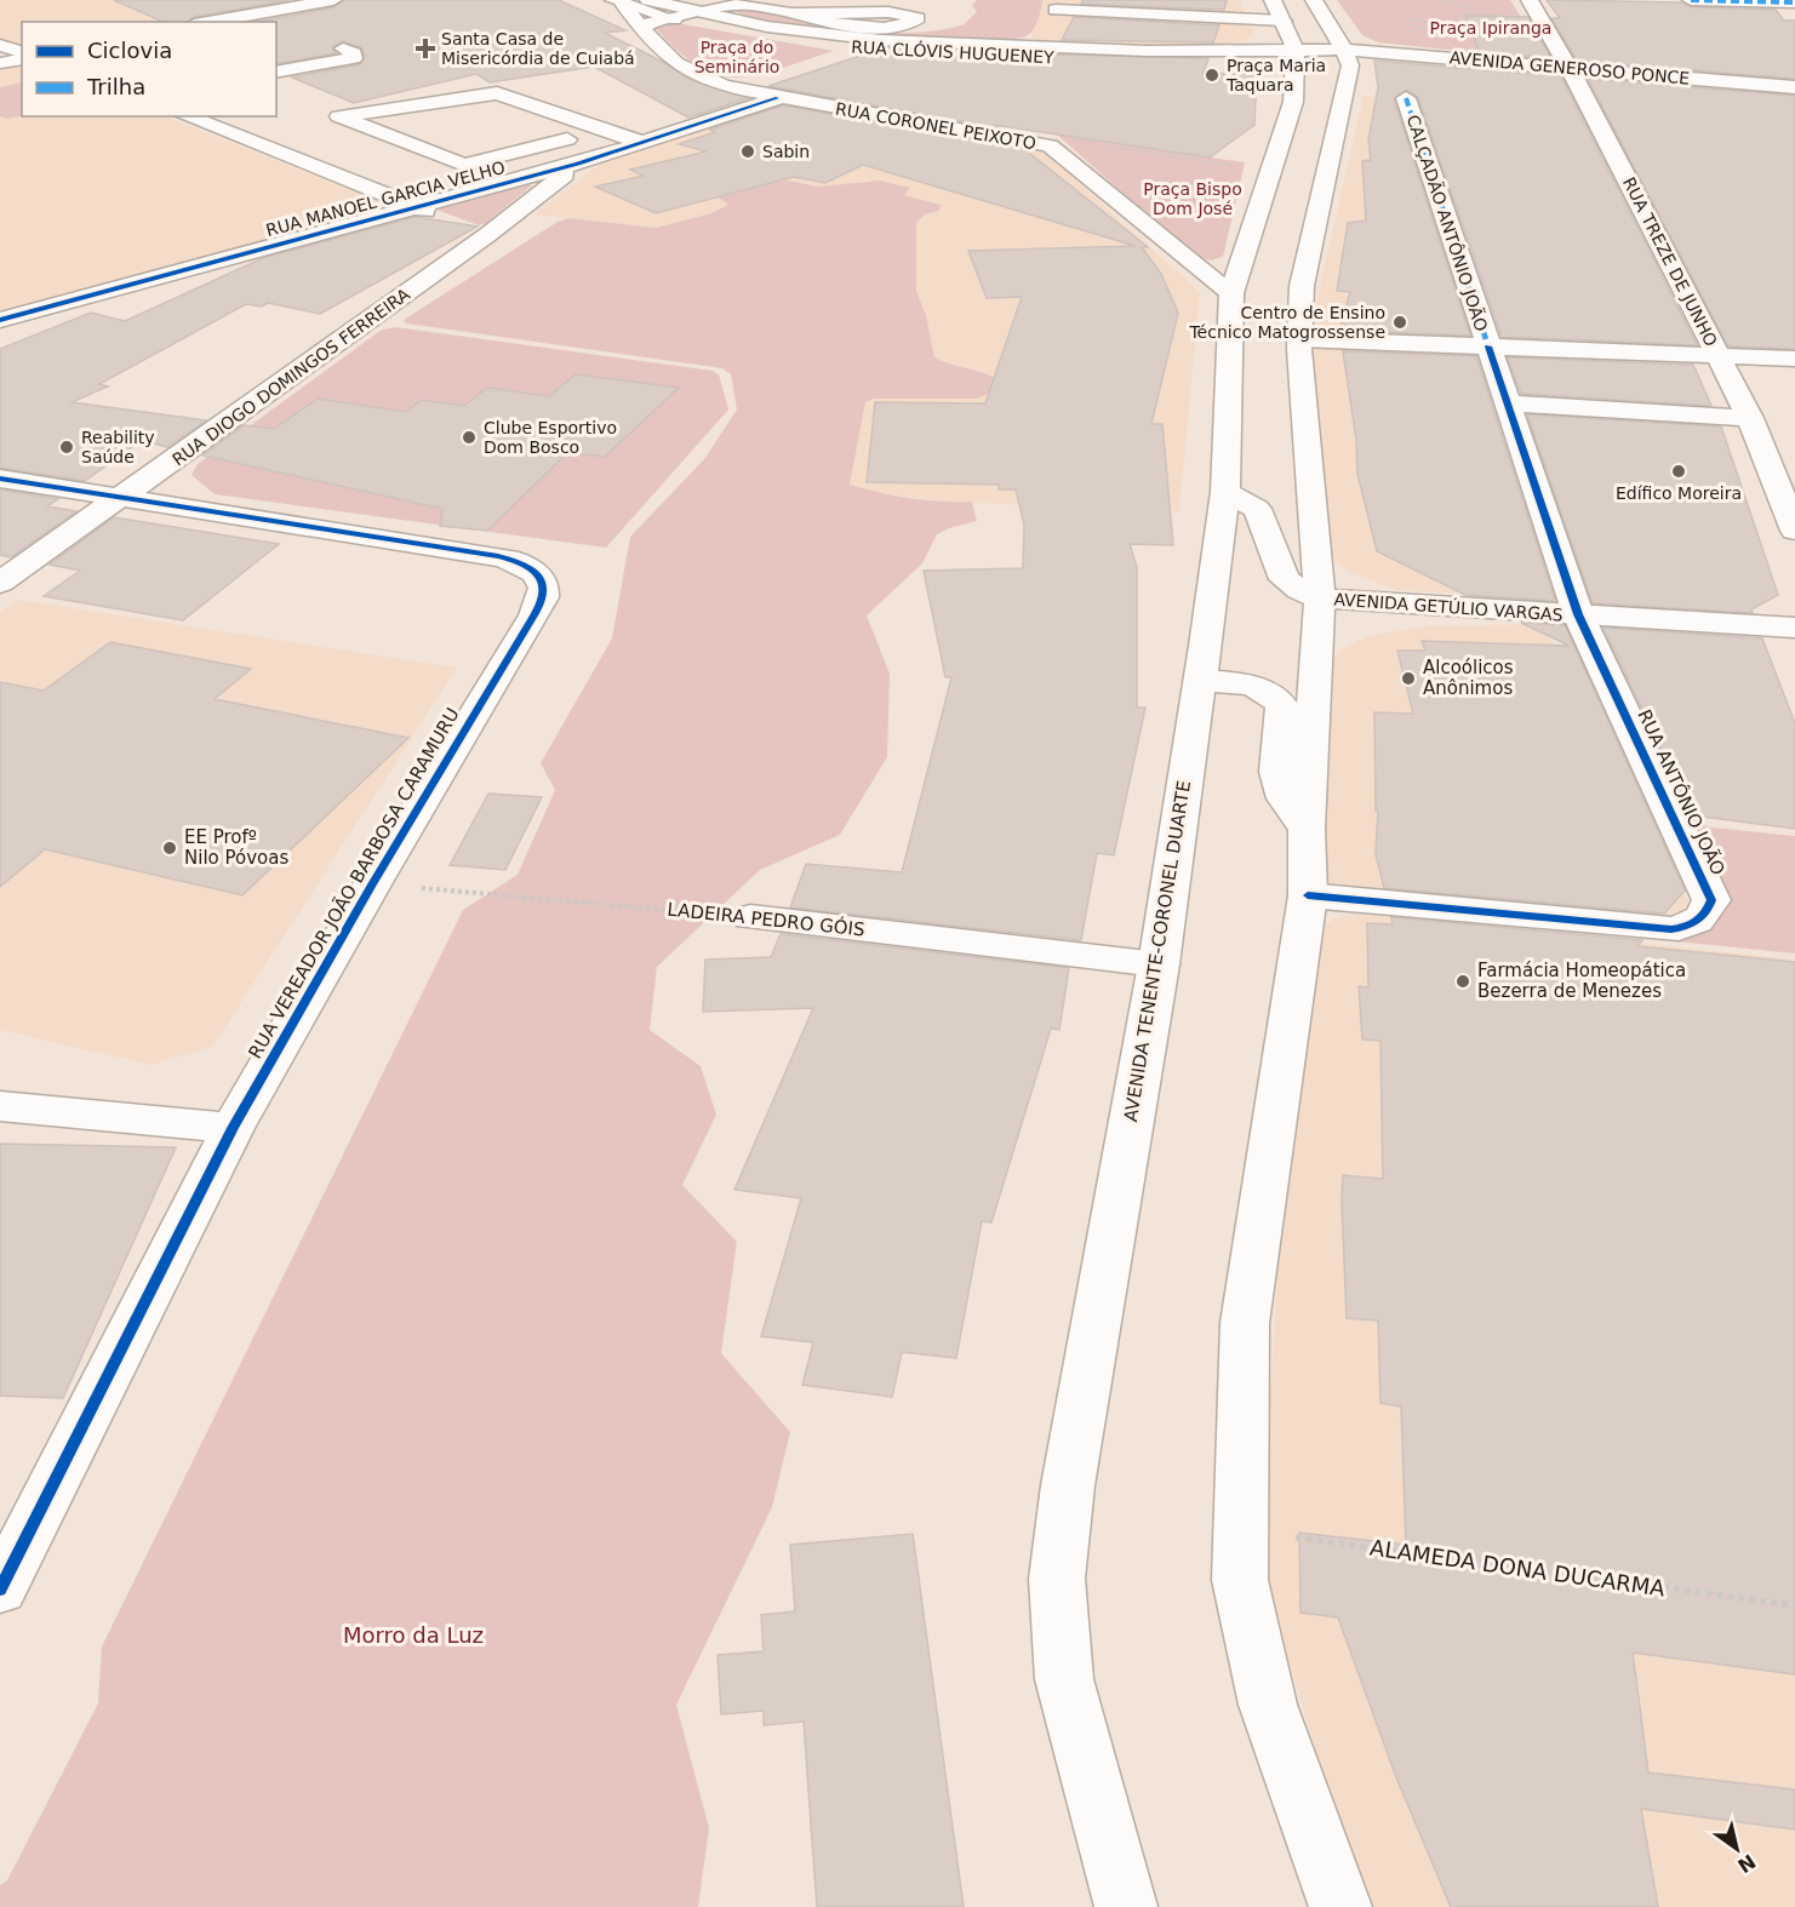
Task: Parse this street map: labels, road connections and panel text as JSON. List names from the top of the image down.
{
  "streets": {
    "street": [
      "RUA CLÓVIS HUGUENEY",
      "AVENIDA GENEROSO PONCE",
      "RUA CORONEL PEIXOTO",
      "RUA MANOEL GARCIA VELHO",
      "CALÇADÃO ANTÔNIO JOÃO",
      "RUA TREZE DE JUNHO",
      "RUA DIOGO DOMINGOS FERREIRA",
      "AVENIDA GETÚLIO VARGAS",
      "RUA ANTÔNIO JOÃO",
      "RUA VEREADOR JOÃO BARBOSA CARAMURU",
      "LADEIRA PEDRO GÓIS",
      "AVENIDA TENENTE-CORONEL DUARTE"
    ],
    "path": ["ALAMEDA DONA DUCARMA"]
  },
  "crossings": [
    ["RUA CLÓVIS HUGUENEY", "RUA CORONEL PEIXOTO"],
    ["RUA CLÓVIS HUGUENEY", "AVENIDA TENENTE-CORONEL DUARTE"],
    ["AVENIDA GENEROSO PONCE", "RUA TREZE DE JUNHO"],
    ["AVENIDA GENEROSO PONCE", "AVENIDA TENENTE-CORONEL DUARTE"],
    ["RUA CORONEL PEIXOTO", "RUA MANOEL GARCIA VELHO"],
    ["RUA CORONEL PEIXOTO", "AVENIDA TENENTE-CORONEL DUARTE"],
    ["RUA MANOEL GARCIA VELHO", "RUA DIOGO DOMINGOS FERREIRA"],
    ["CALÇADÃO ANTÔNIO JOÃO", "RUA ANTÔNIO JOÃO"],
    ["RUA DIOGO DOMINGOS FERREIRA", "RUA VEREADOR JOÃO BARBOSA CARAMURU"],
    ["AVENIDA GETÚLIO VARGAS", "RUA ANTÔNIO JOÃO"],
    ["RUA VEREADOR JOÃO BARBOSA CARAMURU", "LADEIRA PEDRO GÓIS"],
    ["LADEIRA PEDRO GÓIS", "AVENIDA TENENTE-CORONEL DUARTE"]
  ],
  "parks": [
    "Praça Ipiranga",
    "Praça do Seminário",
    "Praça Bispo Dom José",
    "Morro da Luz"
  ],
  "places": {
    "health": ["Santa Casa de Misericórdia de Cuiabá"],
    "other": [
      "Praça Maria Taquara",
      "Sabin",
      "Centro de Ensino Técnico Matogrossense",
      "Clube Esportivo Dom Bosco",
      "Reability Saúde",
      "Edífico Moreira",
      "Alcoólicos Anônimos",
      "EE Profº Nilo Póvoas",
      "Farmácia Homeopática Bezerra de Menezes"
    ]
  },
  "legend": ["Ciclovia", "Trilha"],
  "north": "bottom right"
}
